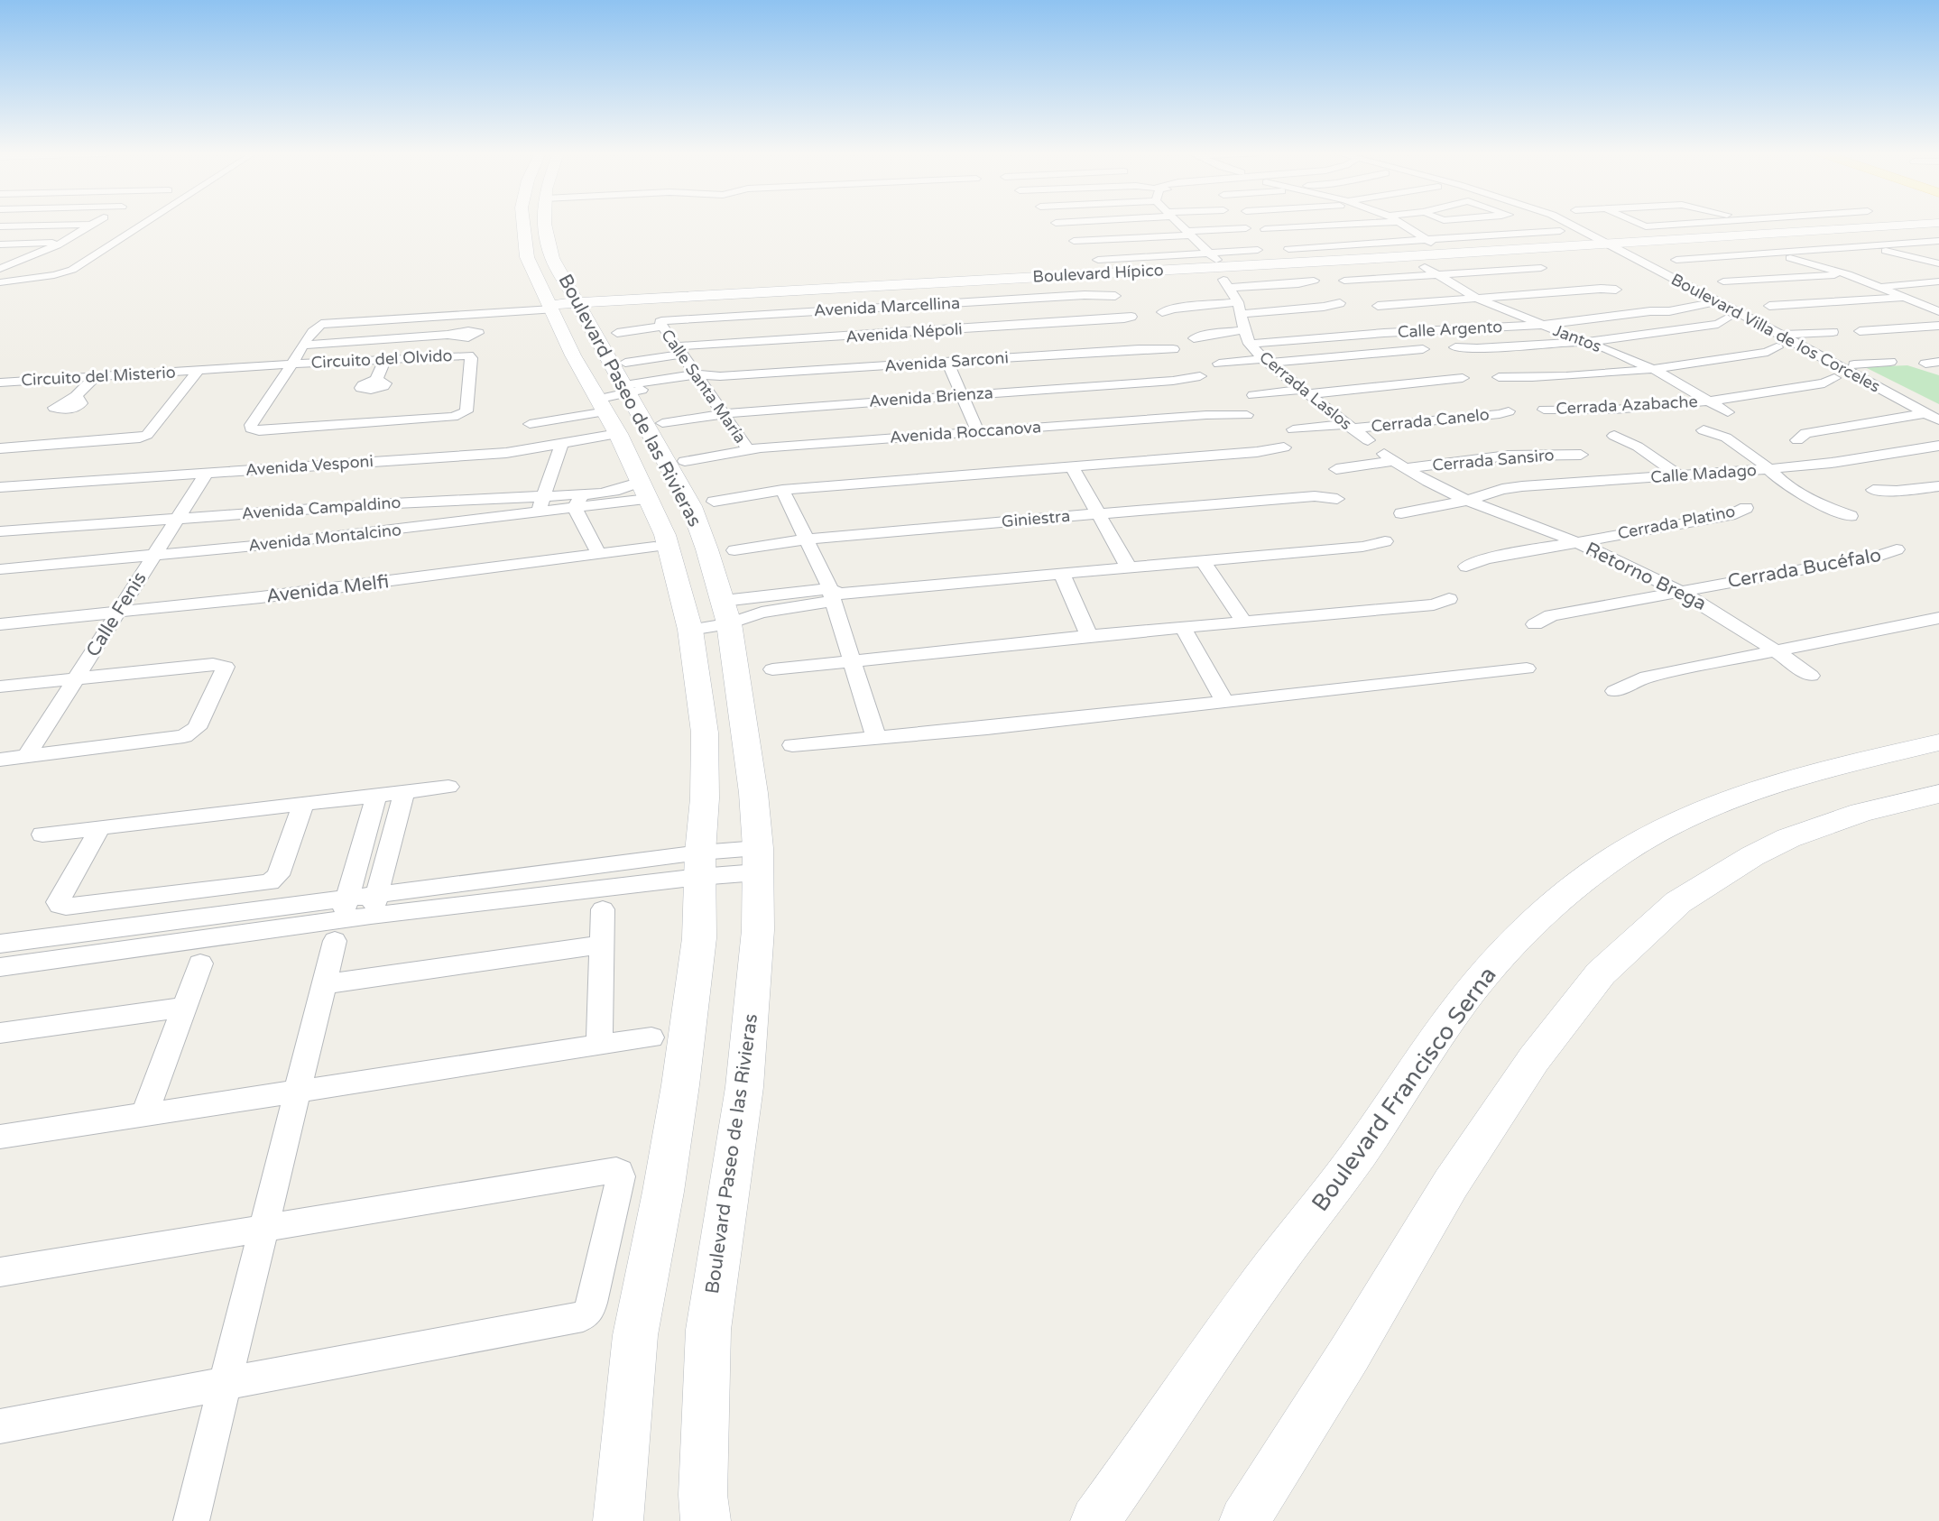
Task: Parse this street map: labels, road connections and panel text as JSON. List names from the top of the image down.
{
  "streets": {
    "street": [
      "Boulevard Hípico",
      "Avenida Marcellina",
      "Calle Argento",
      "Avenida Népoli",
      "Boulevard Villa de los Corceles",
      "Jantos",
      "Circuito del Olvido",
      "Avenida Sarconi",
      "Circuito del Misterio",
      "Calle Santa María",
      "Cerrada Laslos",
      "Avenida Brienza",
      "Boulevard Paseo de las Rivieras",
      "Cerrada Azabache",
      "Cerrada Canelo",
      "Avenida Roccanova",
      "Cerrada Sansiro",
      "Avenida Vesponi",
      "Calle Madago",
      "Avenida Campaldino",
      "Giniestra",
      "Cerrada Platino",
      "Avenida Montalcino",
      "Cerrada Bucéfalo",
      "Retorno Brega",
      "Avenida Melfi",
      "Calle Fenis",
      "Boulevard Francisco Serna"
    ]
  },
  "crossings": [
    ["Boulevard Hípico", "Boulevard Villa de los Corceles"],
    ["Boulevard Hípico", "Boulevard Paseo de las Rivieras"],
    ["Avenida Marcellina", "Avenida Népoli"],
    ["Avenida Marcellina", "Calle Santa María"],
    ["Calle Argento", "Boulevard Villa de los Corceles"],
    ["Calle Argento", "Jantos"],
    ["Calle Argento", "Cerrada Laslos"],
    ["Avenida Népoli", "Avenida Sarconi"],
    ["Avenida Népoli", "Calle Santa María"],
    ["Avenida Népoli", "Boulevard Paseo de las Rivieras"],
    ["Avenida Népoli", "Avenida Vesponi"],
    ["Jantos", "Cerrada Azabache"],
    ["Circuito del Olvido", "Circuito del Misterio"],
    ["Avenida Sarconi", "Calle Santa María"],
    ["Avenida Sarconi", "Boulevard Paseo de las Rivieras"],
    ["Avenida Sarconi", "Avenida Vesponi"],
    ["Calle Santa María", "Avenida Brienza"],
    ["Calle Santa María", "Avenida Roccanova"],
    ["Cerrada Laslos", "Cerrada Canelo"],
    ["Boulevard Paseo de las Rivieras", "Avenida Vesponi"],
    ["Boulevard Paseo de las Rivieras", "Avenida Montalcino"],
    ["Boulevard Paseo de las Rivieras", "Avenida Melfi"],
    ["Avenida Vesponi", "Calle Fenis"],
    ["Calle Madago", "Retorno Brega"],
    ["Avenida Campaldino", "Avenida Montalcino"],
    ["Avenida Campaldino", "Calle Fenis"],
    ["Cerrada Platino", "Retorno Brega"],
    ["Avenida Montalcino", "Calle Fenis"],
    ["Cerrada Bucéfalo", "Retorno Brega"],
    ["Avenida Melfi", "Calle Fenis"]
  ]
}
